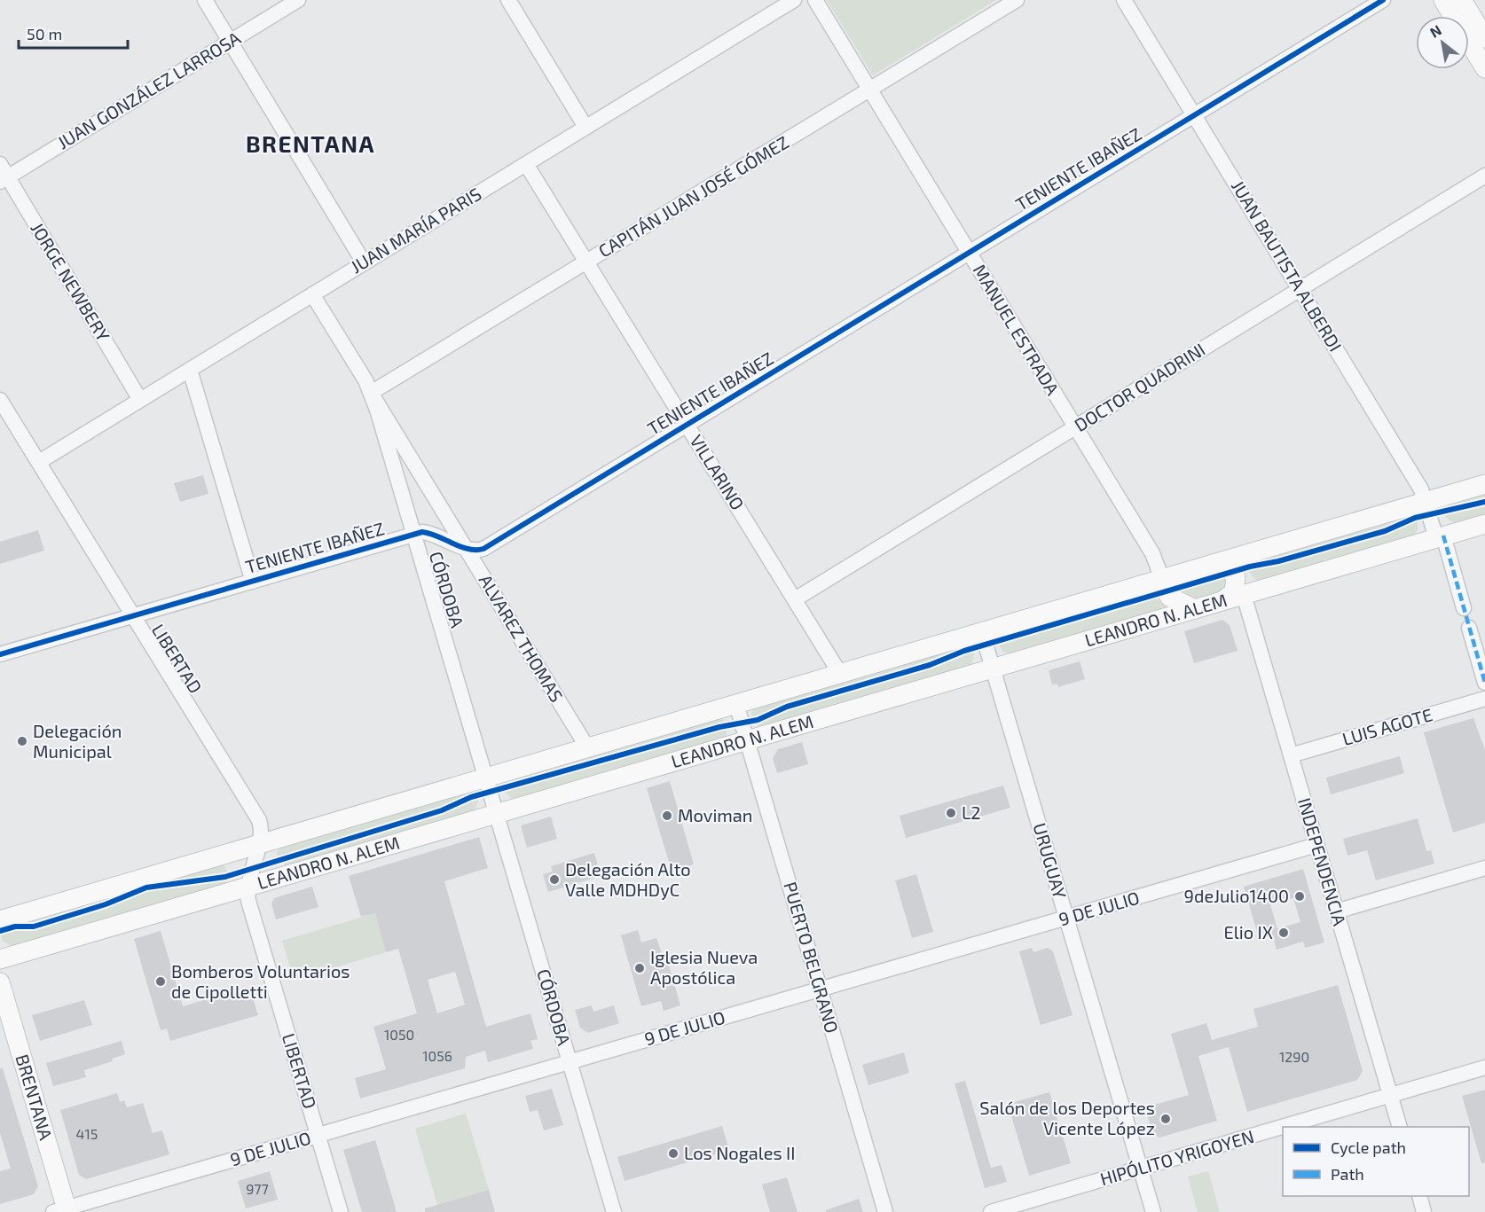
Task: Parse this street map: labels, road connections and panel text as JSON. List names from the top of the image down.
{
  "streets": {
    "main road": ["LEANDRO N. ALEM", "BRENTANA"],
    "street": [
      "JUAN GONZÁLEZ LARROSA",
      "TENIENTE IBAÑEZ",
      "CAPITÁN JUAN JOSÉ GÓMEZ",
      "JUAN MARÍA PARIS",
      "JUAN BAUTISTA ALBERDI",
      "JORGE NEWBERY",
      "MANUEL ESTRADA",
      "DOCTOR QUADRINI",
      "VILLARINO",
      "CÓRDOBA",
      "ALVAREZ THOMAS",
      "LIBERTAD",
      "LUIS AGOTE",
      "URUGUAY",
      "INDEPENDENCIA",
      "9 DE JULIO",
      "PUERTO BELGRANO",
      "HIPÓLITO YRIGOYEN"
    ]
  },
  "crossings": [
    ["JUAN GONZÁLEZ LARROSA", "JORGE NEWBERY"],
    ["TENIENTE IBAÑEZ", "JUAN BAUTISTA ALBERDI"],
    ["TENIENTE IBAÑEZ", "MANUEL ESTRADA"],
    ["TENIENTE IBAÑEZ", "VILLARINO"],
    ["TENIENTE IBAÑEZ", "CÓRDOBA"],
    ["TENIENTE IBAÑEZ", "ALVAREZ THOMAS"],
    ["TENIENTE IBAÑEZ", "LIBERTAD"],
    ["CAPITÁN JUAN JOSÉ GÓMEZ", "MANUEL ESTRADA"],
    ["CAPITÁN JUAN JOSÉ GÓMEZ", "VILLARINO"],
    ["CAPITÁN JUAN JOSÉ GÓMEZ", "CÓRDOBA"],
    ["CAPITÁN JUAN JOSÉ GÓMEZ", "ALVAREZ THOMAS"],
    ["JUAN MARÍA PARIS", "JORGE NEWBERY"],
    ["JUAN MARÍA PARIS", "VILLARINO"],
    ["JUAN MARÍA PARIS", "CÓRDOBA"],
    ["JUAN MARÍA PARIS", "LIBERTAD"],
    ["JUAN BAUTISTA ALBERDI", "DOCTOR QUADRINI"],
    ["JUAN BAUTISTA ALBERDI", "LEANDRO N. ALEM"],
    ["MANUEL ESTRADA", "DOCTOR QUADRINI"],
    ["DOCTOR QUADRINI", "VILLARINO"],
    ["CÓRDOBA", "LEANDRO N. ALEM"],
    ["CÓRDOBA", "ALVAREZ THOMAS"],
    ["CÓRDOBA", "9 DE JULIO"],
    ["LEANDRO N. ALEM", "LIBERTAD"],
    ["LEANDRO N. ALEM", "URUGUAY"],
    ["LEANDRO N. ALEM", "INDEPENDENCIA"],
    ["LEANDRO N. ALEM", "PUERTO BELGRANO"],
    ["LIBERTAD", "9 DE JULIO"],
    ["LUIS AGOTE", "INDEPENDENCIA"],
    ["URUGUAY", "9 DE JULIO"],
    ["URUGUAY", "HIPÓLITO YRIGOYEN"],
    ["INDEPENDENCIA", "9 DE JULIO"],
    ["INDEPENDENCIA", "HIPÓLITO YRIGOYEN"],
    ["9 DE JULIO", "PUERTO BELGRANO"],
    ["9 DE JULIO", "BRENTANA"]
  ],
  "districts": ["BRENTANA"],
  "places": [
    "Delegación Municipal",
    "L2",
    "Moviman",
    "Delegación Alto Valle MDHDyC",
    "9deJulio1400",
    "Elio IX",
    "Iglesia Nueva Apostólica",
    "Bomberos Voluntarios de Cipolletti",
    "Salón de los Deportes Vicente López",
    "Los Nogales II"
  ],
  "house_numbers": [
    "1050",
    "1056",
    "1290",
    "415",
    "977"
  ],
  "legend": ["Cycle path", "Path"],
  "scale_bar": "50 m",
  "north": "top left"
}
